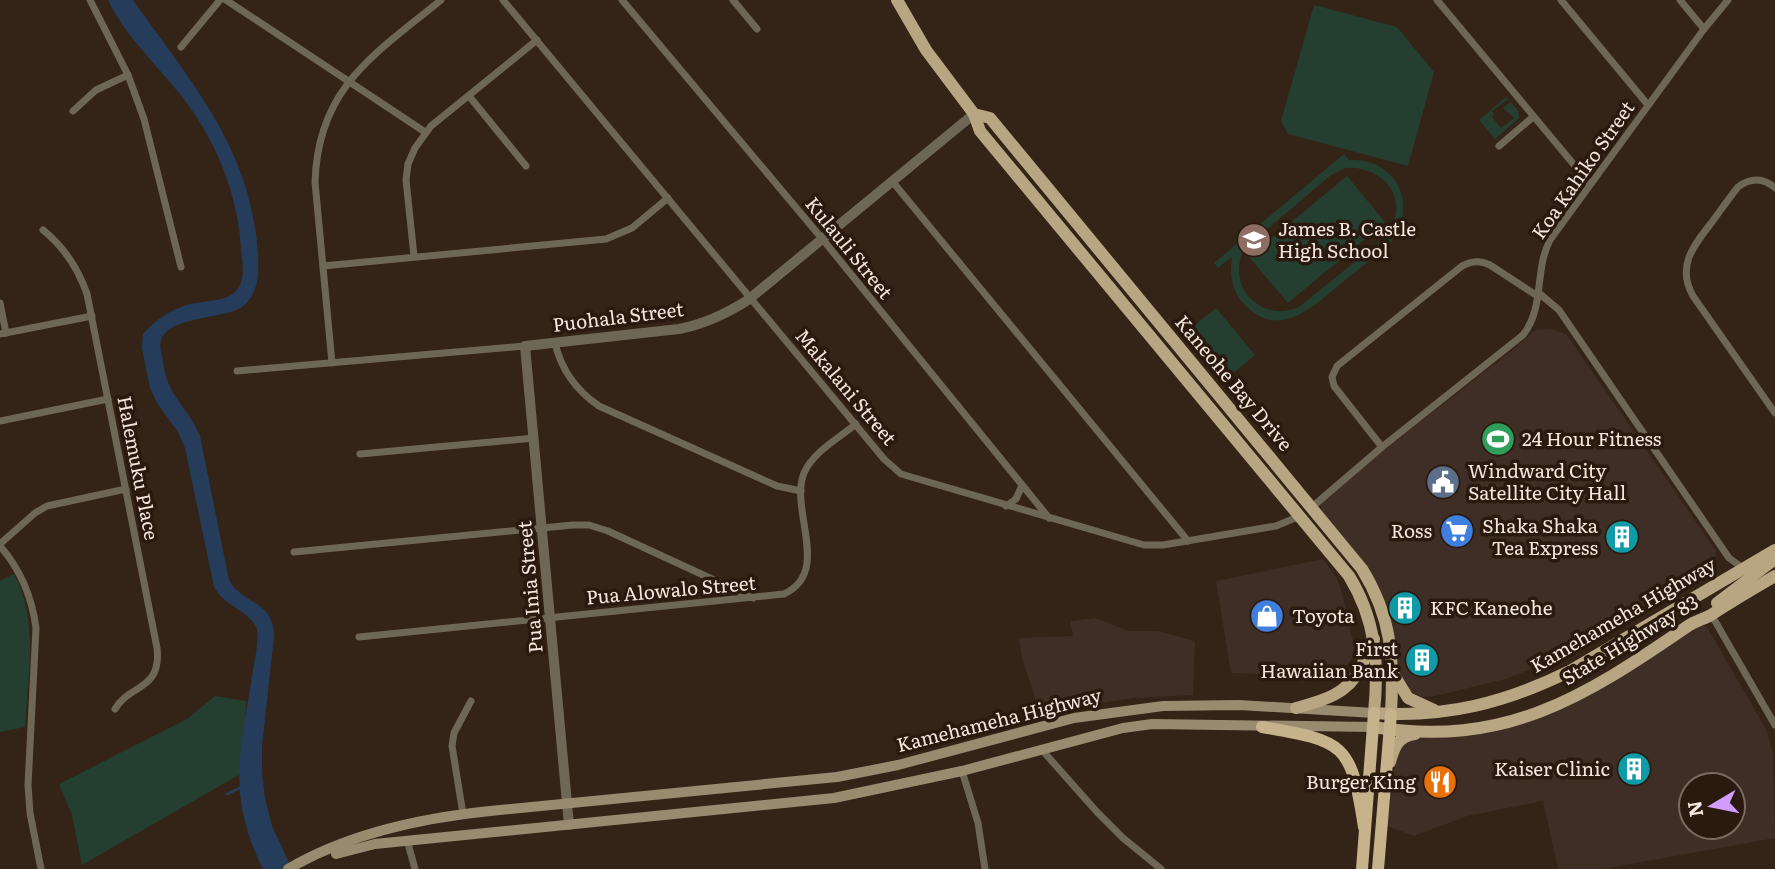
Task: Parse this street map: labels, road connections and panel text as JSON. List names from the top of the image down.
{
  "streets": {
    "main road": ["Kaneohe Bay Drive", "Kamehameha Highway", "State Highway 83"],
    "street": [
      "Koa Kahiko Street",
      "Kulauli Street",
      "Puohala Street",
      "Makalani Street",
      "Halemuku Place",
      "Pua Inia Street",
      "Pua Alowalo Street"
    ]
  },
  "crossings": [
    ["Koa Kahiko Street", "Kaneohe Bay Drive"],
    ["Kulauli Street", "Puohala Street"],
    ["Kulauli Street", "Makalani Street"],
    ["Puohala Street", "Kaneohe Bay Drive"],
    ["Puohala Street", "Makalani Street"],
    ["Puohala Street", "Pua Inia Street"],
    ["Kaneohe Bay Drive", "Makalani Street"],
    ["Kaneohe Bay Drive", "Kamehameha Highway"],
    ["Makalani Street", "Pua Alowalo Street"],
    ["Pua Inia Street", "Pua Alowalo Street"],
    ["Pua Inia Street", "Kamehameha Highway"],
    ["Kamehameha Highway", "State Highway 83"]
  ],
  "places": {
    "school or university": ["James B. Castle High School"],
    "sports": ["24 Hour Fitness"],
    "public building": ["Windward City Satellite City Hall"],
    "supermarket": ["Ross"],
    "building": [
      "Shaka Shaka Tea Express",
      "KFC Kaneohe",
      "First Hawaiian Bank",
      "Kaiser Clinic"
    ],
    "shop": ["Toyota"],
    "restaurant": ["Burger King"]
  },
  "north": "left"
}
